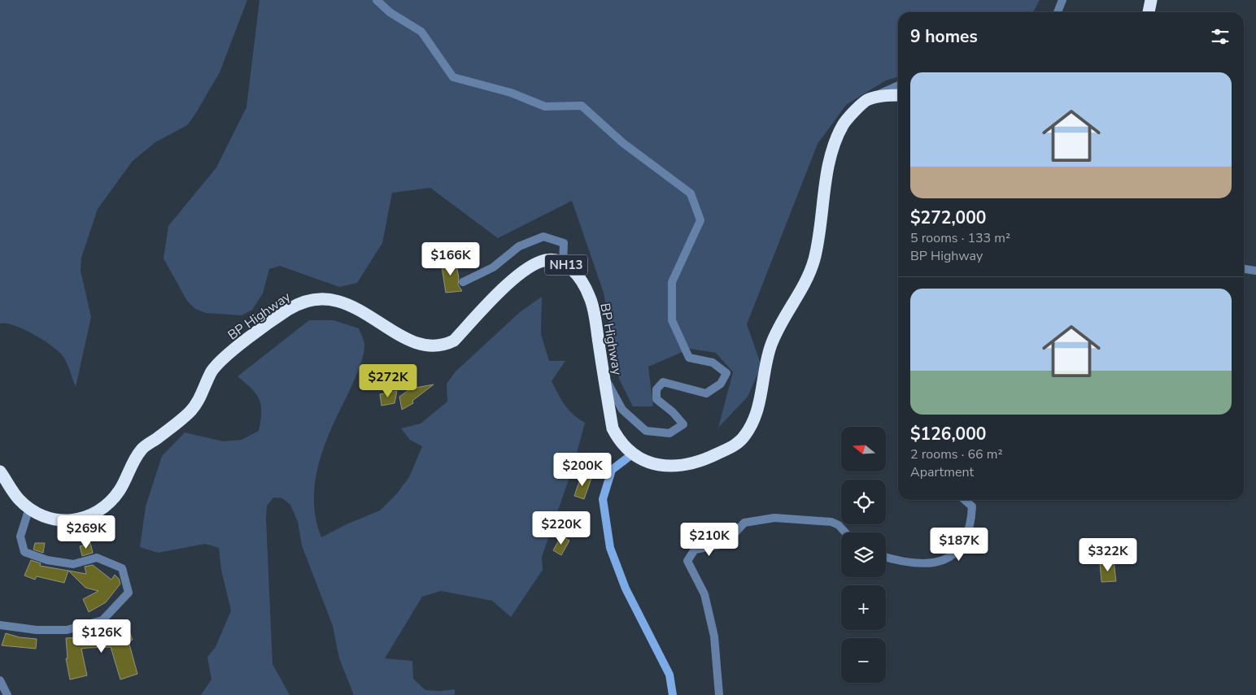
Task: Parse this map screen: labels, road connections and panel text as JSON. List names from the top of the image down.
{
  "streets": {
    "highway": ["NH13", "BP Highway"]
  },
  "north": "left",
  "page": {
    "heading": "9 homes",
    "list": [
      {
        "name": "$272,000",
        "note": "5 rooms · 133 m² · BP Highway"
      },
      {
        "name": "$126,000",
        "note": "2 rooms · 66 m² · Apartment"
      }
    ],
    "price": [
      "$166K",
      "$272K",
      "$200K",
      "$220K",
      "$269K",
      "$210K",
      "$187K",
      "$322K",
      "$126K"
    ],
    "map_buttons": ["+", "−"]
  }
}
